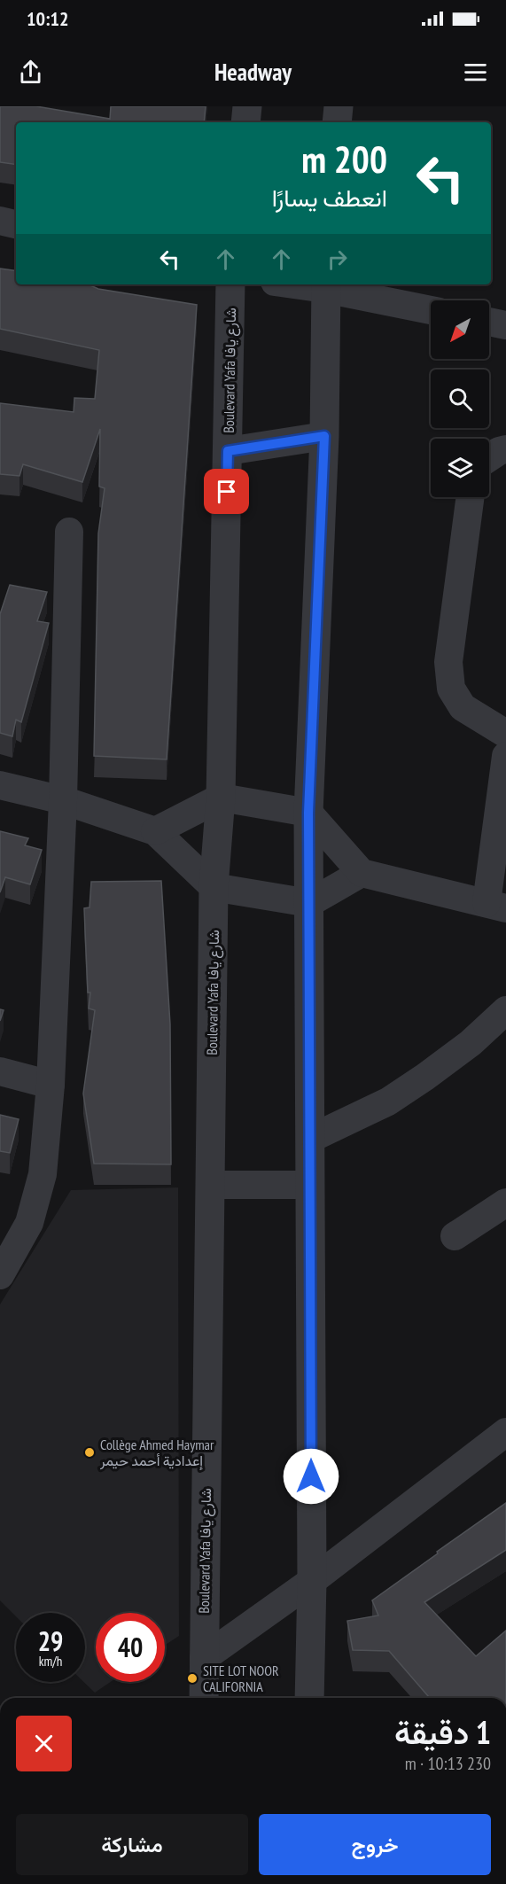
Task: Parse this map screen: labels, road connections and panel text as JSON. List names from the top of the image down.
{
  "streets": {
    "street": ["Boulevard Yafa شارع يافا"]
  },
  "places": ["Collège Ahmed Haymar إعدادية أحمد حيمر", "SITE LOT NOOR CALIFORNIA"],
  "north": "bottom left",
  "page": {
    "status": "10:12",
    "header": "Headway",
    "turn": ["200 m", "انعطف يسارًا"],
    "speed": "29 km/h",
    "limit": "40",
    "heading": ["1 دقيقة", "230 m · 10:13"],
    "buttons": ["خروج", "مشاركة"]
  }
}
